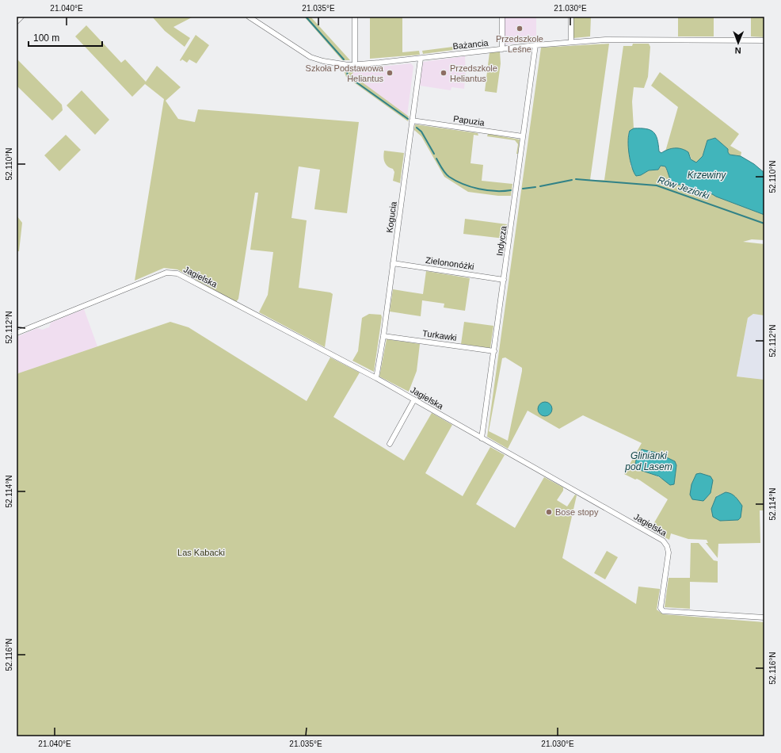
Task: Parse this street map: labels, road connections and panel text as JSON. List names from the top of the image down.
{
  "streets": {
    "street": [
      "Bażancia",
      "Papuzia",
      "Kogucia",
      "Indycza",
      "Zielononóżki",
      "Jagielska",
      "Turkawki"
    ]
  },
  "crossings": [
    ["Bażancia", "Kogucia"],
    ["Bażancia", "Indycza"],
    ["Papuzia", "Kogucia"],
    ["Papuzia", "Indycza"],
    ["Kogucia", "Zielononóżki"],
    ["Kogucia", "Jagielska"],
    ["Kogucia", "Turkawki"],
    ["Indycza", "Zielononóżki"],
    ["Indycza", "Jagielska"],
    ["Indycza", "Turkawki"]
  ],
  "water": ["Krzewiny", "Rów Jeziorki", "Glinianki pod Lasem"],
  "parks": ["Las Kabacki"],
  "places": [
    "Przedszkole Leśne",
    "Szkoła Podstawowa Heliantus",
    "Przedszkole Heliantus",
    "Bose stopy"
  ],
  "scale_bar": "100 m",
  "north": "bottom",
  "coordinates": [
    "21.040°E",
    "21.035°E",
    "21.030°E",
    "52.110°N",
    "52.112°N",
    "52.114°N",
    "52.116°N"
  ]
}
